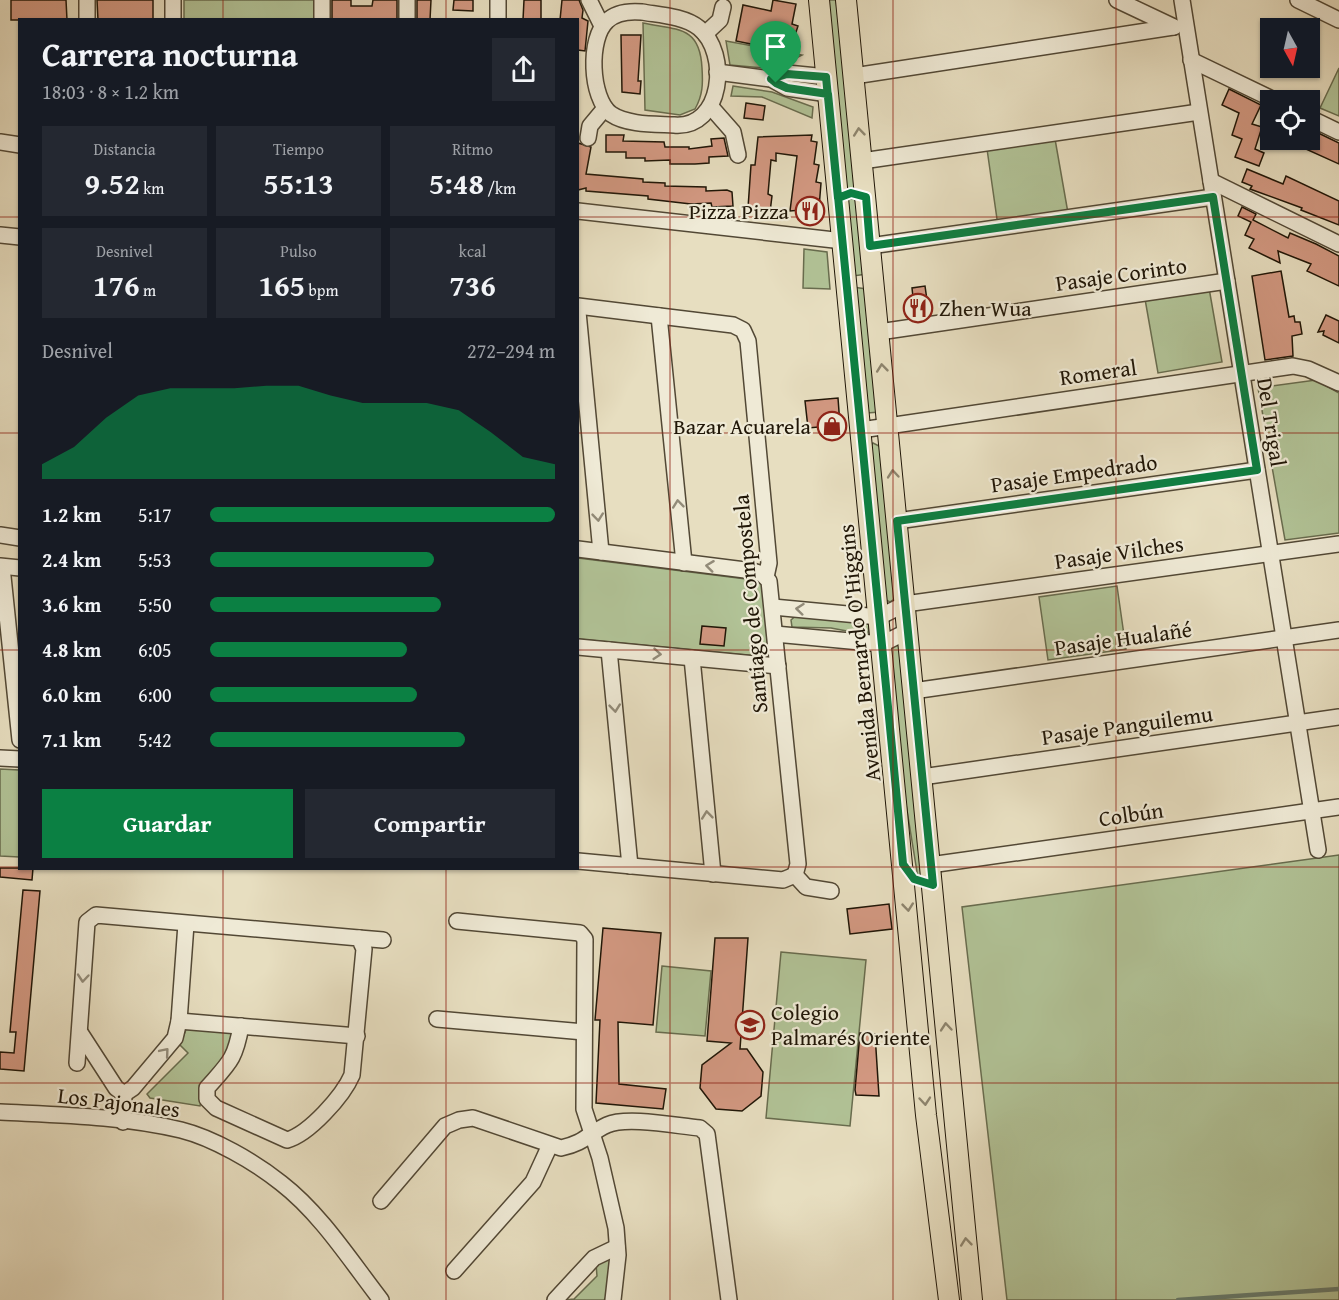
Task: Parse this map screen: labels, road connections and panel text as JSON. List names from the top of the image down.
{
  "streets": {
    "main road": ["Avenida Bernardo O'Higgins"],
    "street": [
      "Pasaje Corinto",
      "Romeral",
      "Del Trigal",
      "Pasaje Empedrado",
      "Pasaje Vilches",
      "Santiago de Compostela",
      "Pasaje Hualañé",
      "Pasaje Panguilemu",
      "Colbún",
      "Los Pajonales"
    ]
  },
  "crossings": [
    ["Pasaje Corinto", "Del Trigal"],
    ["Romeral", "Del Trigal"],
    ["Romeral", "Avenida Bernardo O'Higgins"],
    ["Del Trigal", "Pasaje Empedrado"],
    ["Del Trigal", "Pasaje Vilches"],
    ["Del Trigal", "Pasaje Hualañé"],
    ["Del Trigal", "Pasaje Panguilemu"],
    ["Del Trigal", "Colbún"],
    ["Pasaje Vilches", "Avenida Bernardo O'Higgins"]
  ],
  "places": {
    "restaurant": ["Pizza Pizza", "Zhen Wua"],
    "shop": ["Bazar Acuarela"],
    "school or university": ["Colegio Palmarés Oriente"]
  },
  "north": "bottom",
  "page": {
    "heading": ["Carrera nocturna", "18:03 · 8 × 1.2 km"],
    "stats": [
      ["Distancia", "9.52 km"],
      ["Tiempo", "55:13"],
      ["Ritmo", "5:48 /km"],
      ["Desnivel", "176 m"],
      ["Pulso", "165 bpm"],
      ["kcal", "736"]
    ],
    "chart": ["Desnivel", "272–294 m"],
    "list": [
      {
        "name": "1.2 km",
        "note": "5:17"
      },
      {
        "name": "2.4 km",
        "note": "5:53"
      },
      {
        "name": "3.6 km",
        "note": "5:50"
      },
      {
        "name": "4.8 km",
        "note": "6:05"
      },
      {
        "name": "6.0 km",
        "note": "6:00"
      },
      {
        "name": "7.1 km",
        "note": "5:42"
      }
    ],
    "buttons": ["Guardar", "Compartir"]
  }
}
